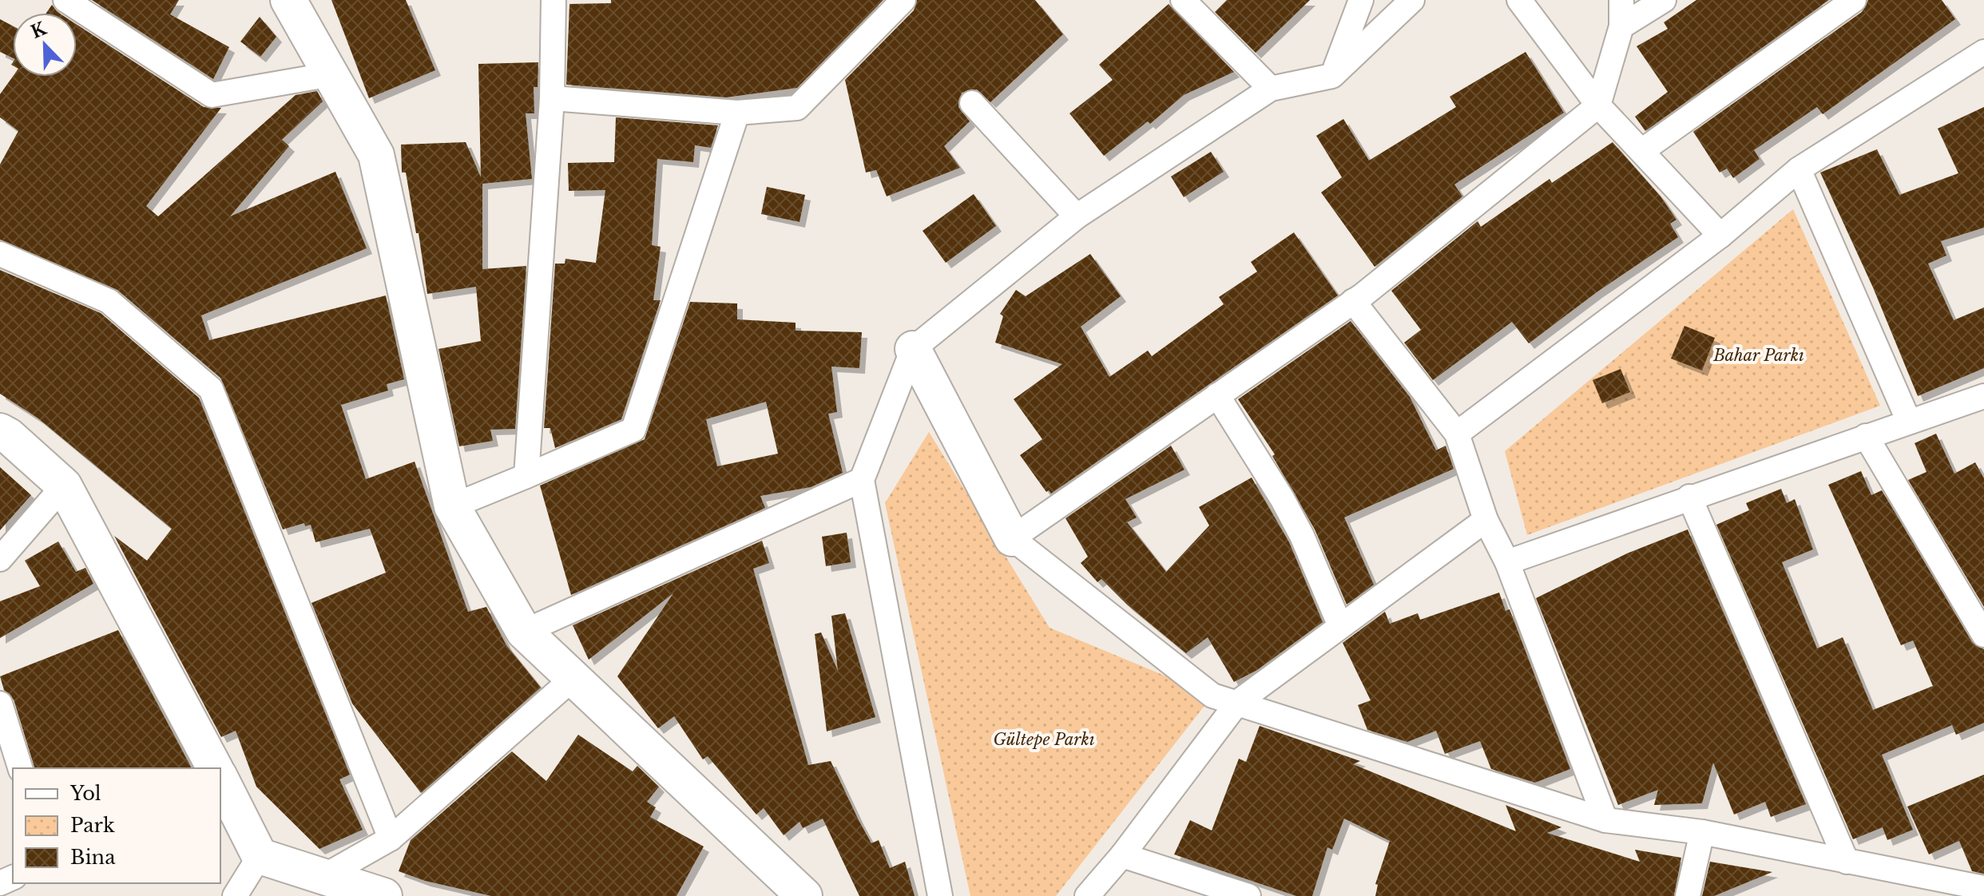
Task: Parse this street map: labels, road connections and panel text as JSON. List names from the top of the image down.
{
  "parks": ["Bahar Parkı", "Gültepe Parkı"],
  "legend": ["Yol", "Park", "Bina"],
  "north": "top left"
}
